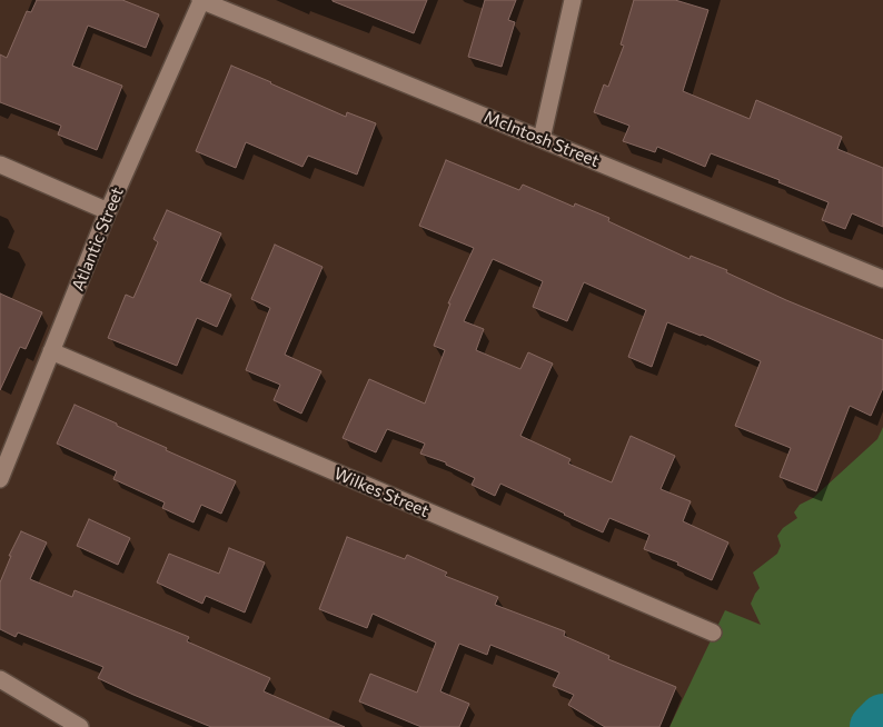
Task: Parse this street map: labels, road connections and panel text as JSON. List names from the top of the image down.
{
  "streets": {
    "street": ["McIntosh Street", "Atlantic Street", "Wilkes Street"]
  },
  "crossings": [
    ["McIntosh Street", "Atlantic Street"],
    ["Atlantic Street", "Wilkes Street"]
  ]
}
